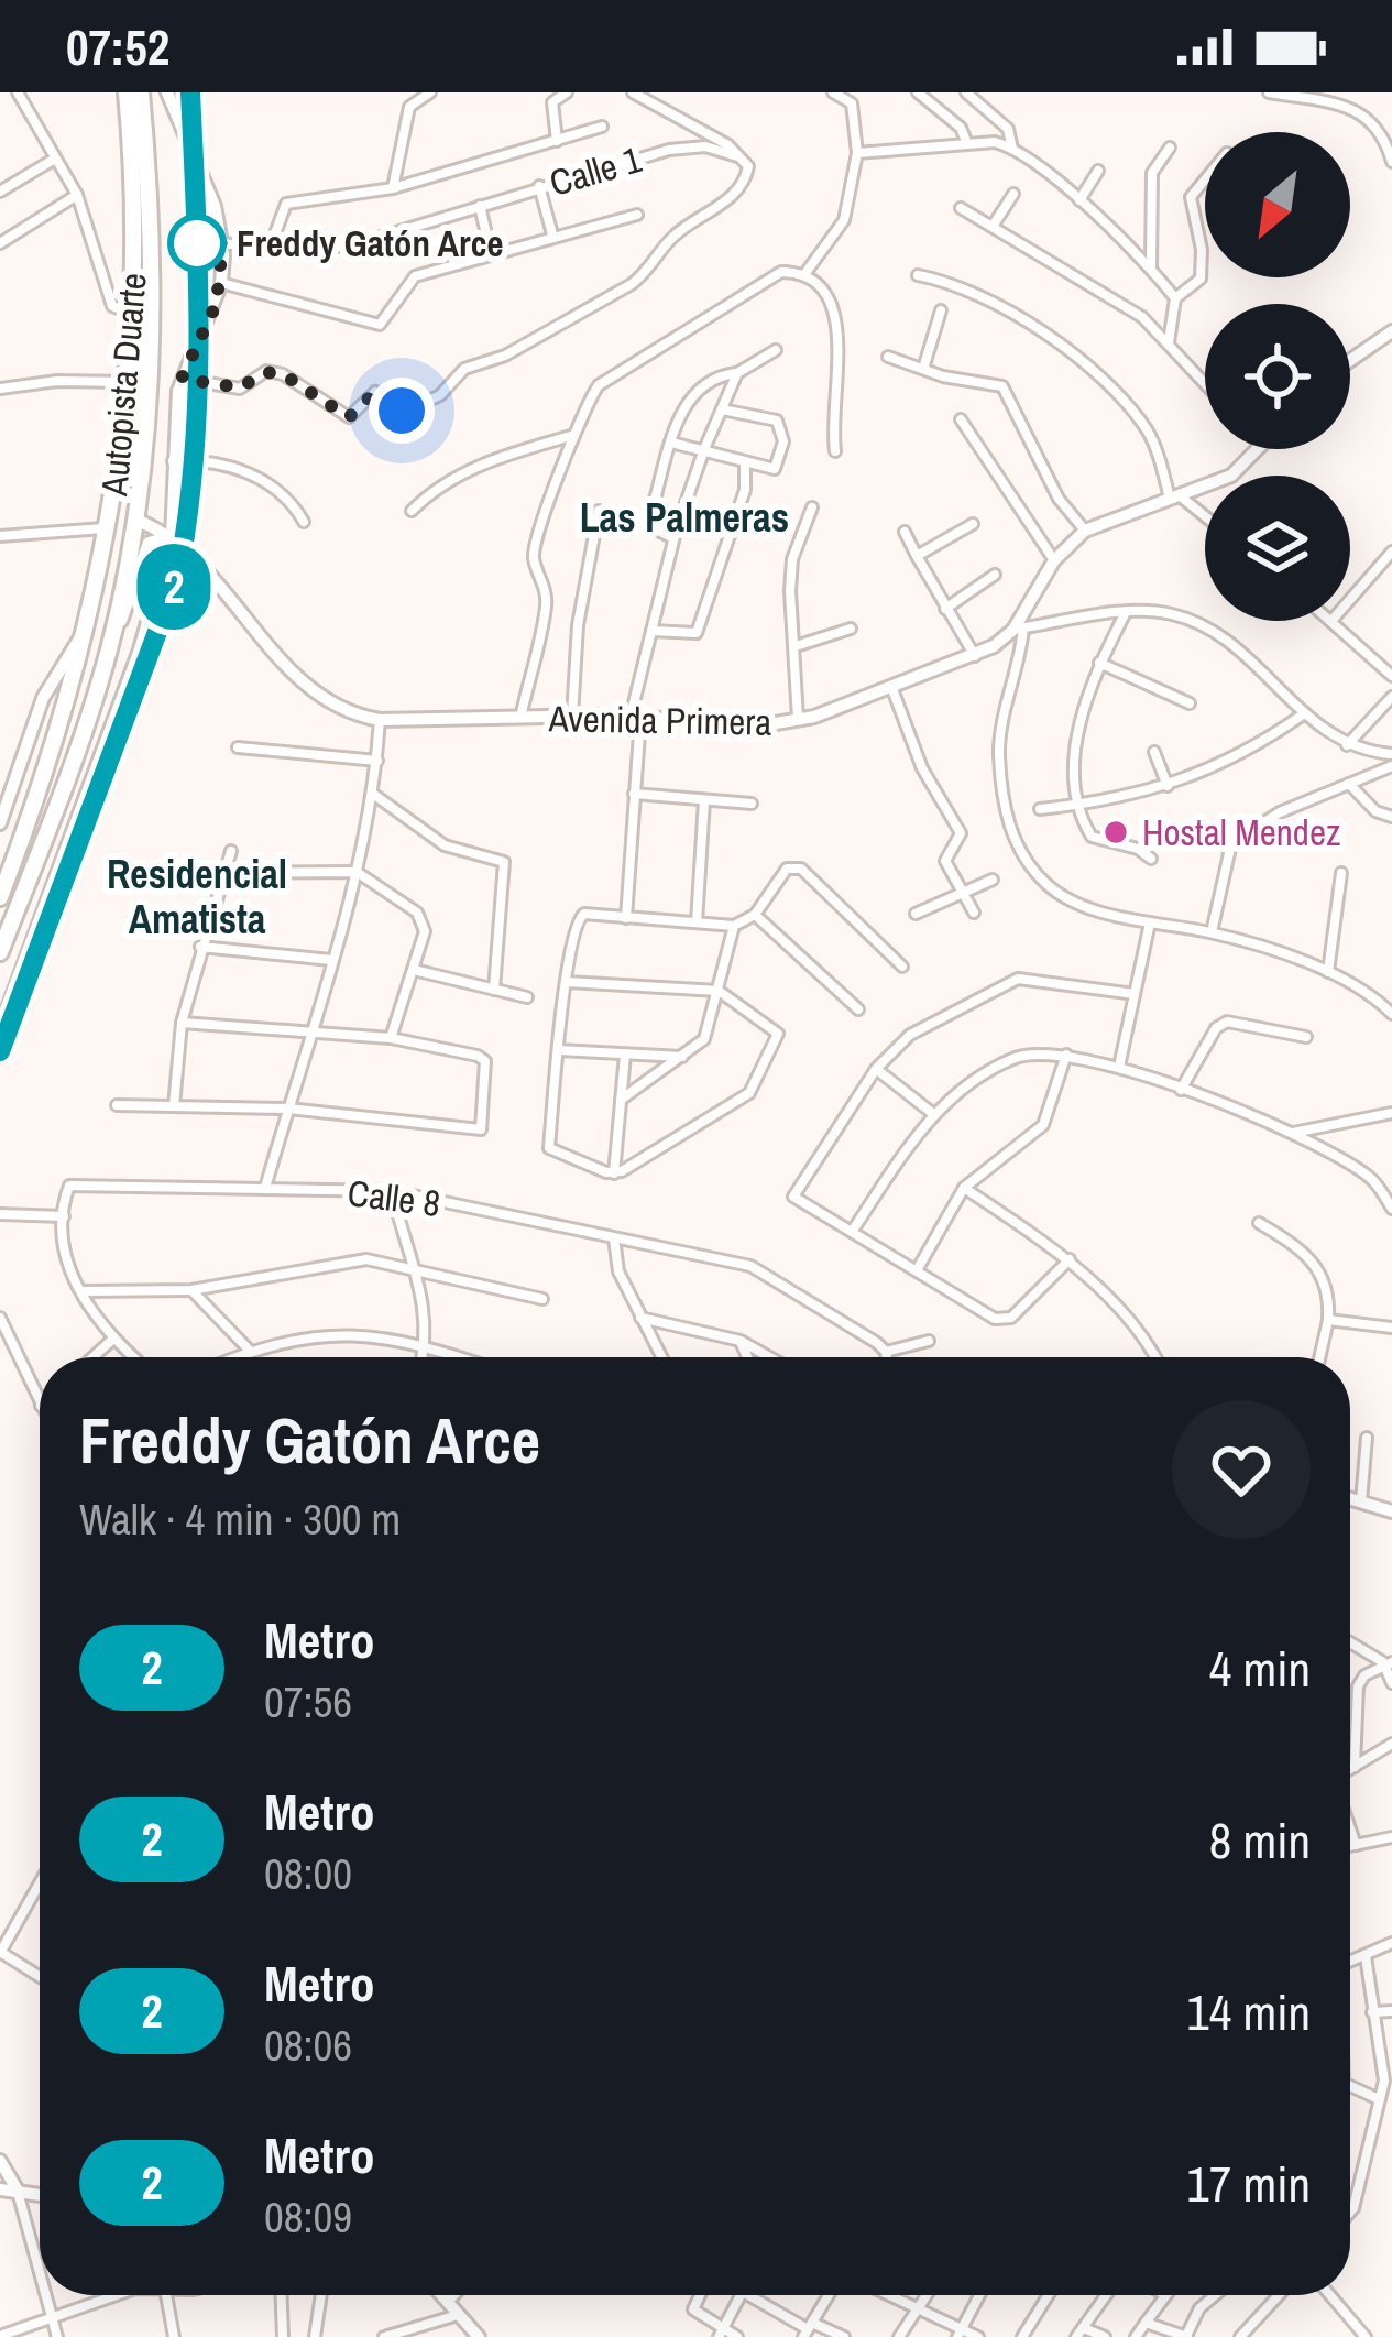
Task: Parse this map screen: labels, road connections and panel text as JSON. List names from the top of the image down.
{
  "streets": {
    "highway": ["Autopista Duarte"],
    "main road": ["Avenida Primera"],
    "street": ["Calle 1", "Calle 8"]
  },
  "crossings": [
    ["Autopista Duarte", "Avenida Primera"]
  ],
  "districts": ["Las Palmeras", "Residencial Amatista"],
  "places": ["Freddy Gatón Arce", "Hostal Mendez"],
  "lines": ["metro line 2"],
  "north": "bottom left",
  "page": {
    "status": "07:52",
    "on_map": "2",
    "heading": ["Freddy Gatón Arce", "Walk · 4 min · 300 m"],
    "list": [
      {
        "mark": "2",
        "name": "Metro",
        "note": "07:56",
        "value": "4 min"
      },
      {
        "mark": "2",
        "name": "Metro",
        "note": "08:00",
        "value": "8 min"
      },
      {
        "mark": "2",
        "name": "Metro",
        "note": "08:06",
        "value": "14 min"
      },
      {
        "mark": "2",
        "name": "Metro",
        "note": "08:09",
        "value": "17 min"
      }
    ]
  }
}
